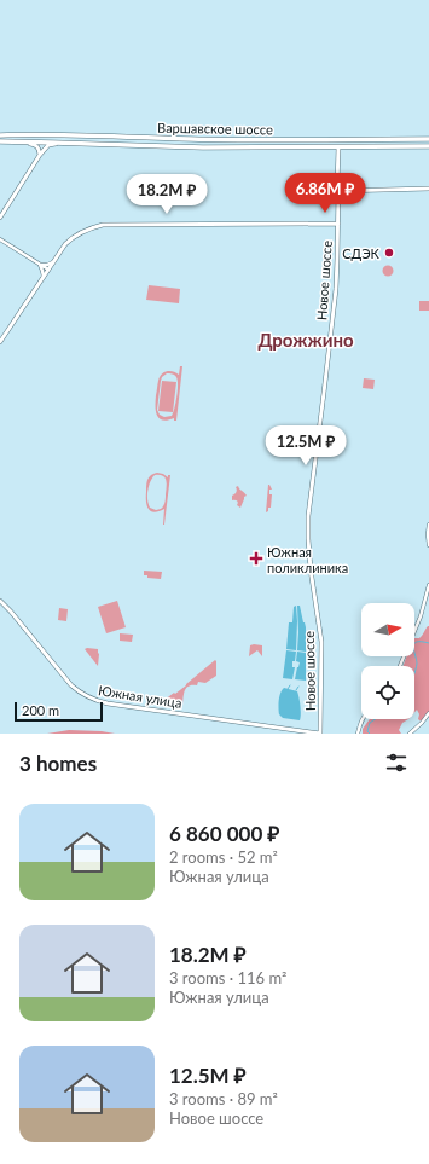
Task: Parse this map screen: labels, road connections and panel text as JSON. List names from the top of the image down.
{
  "streets": {
    "main road": ["Варшавское шоссе"],
    "street": ["Новое шоссе", "Южная улица"]
  },
  "crossings": [
    ["Варшавское шоссе", "Новое шоссе"],
    ["Новое шоссе", "Южная улица"]
  ],
  "districts": ["Дрожжино"],
  "places": {
    "other": ["СДЭК"],
    "health": ["Южная поликлиника"]
  },
  "scale_bar": "200 m",
  "north": "right",
  "page": {
    "price": ["6.86M ₽", "18.2M ₽", "12.5M ₽"],
    "scale": "200 m",
    "heading": "3 homes",
    "list": [
      {
        "name": "6 860 000 ₽",
        "note": "2 rooms · 52 m² · Южная улица"
      },
      {
        "name": "18.2M ₽",
        "note": "3 rooms · 116 m² · Южная улица"
      },
      {
        "name": "12.5M ₽",
        "note": "3 rooms · 89 m² · Новое шоссе"
      }
    ]
  }
}
